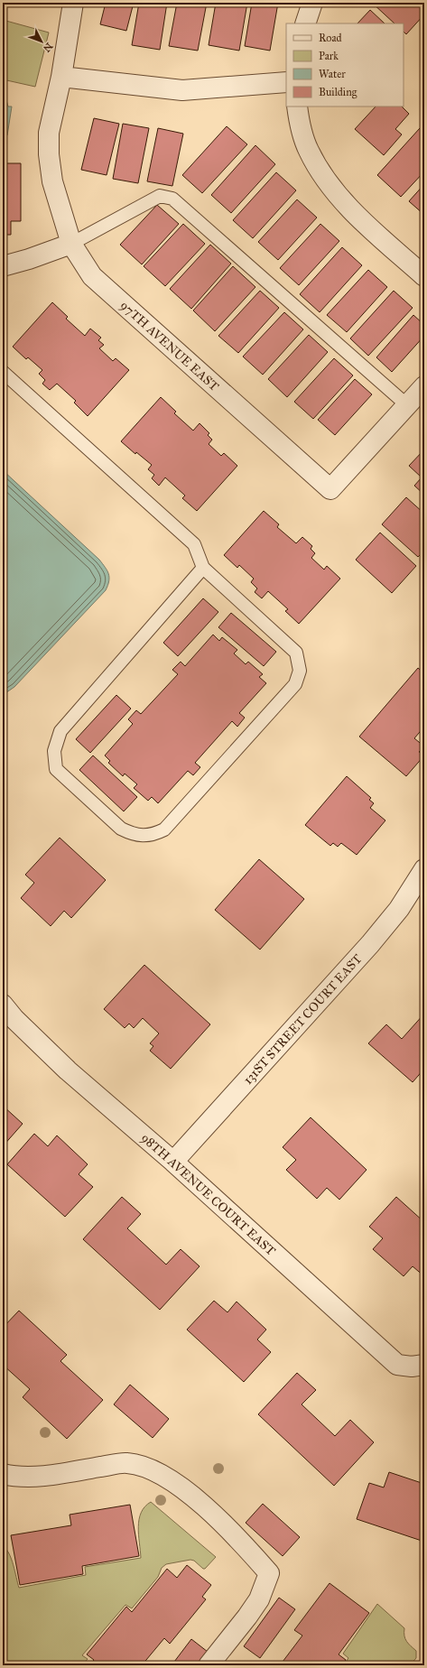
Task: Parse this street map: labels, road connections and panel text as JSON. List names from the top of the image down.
{
  "streets": {
    "street": ["97TH AVENUE EAST", "131ST STREET COURT EAST", "98TH AVENUE COURT EAST"]
  },
  "crossings": [
    ["131ST STREET COURT EAST", "98TH AVENUE COURT EAST"]
  ],
  "legend": [
    "Road",
    "Park",
    "Water",
    "Building"
  ],
  "north": "bottom right"
}
